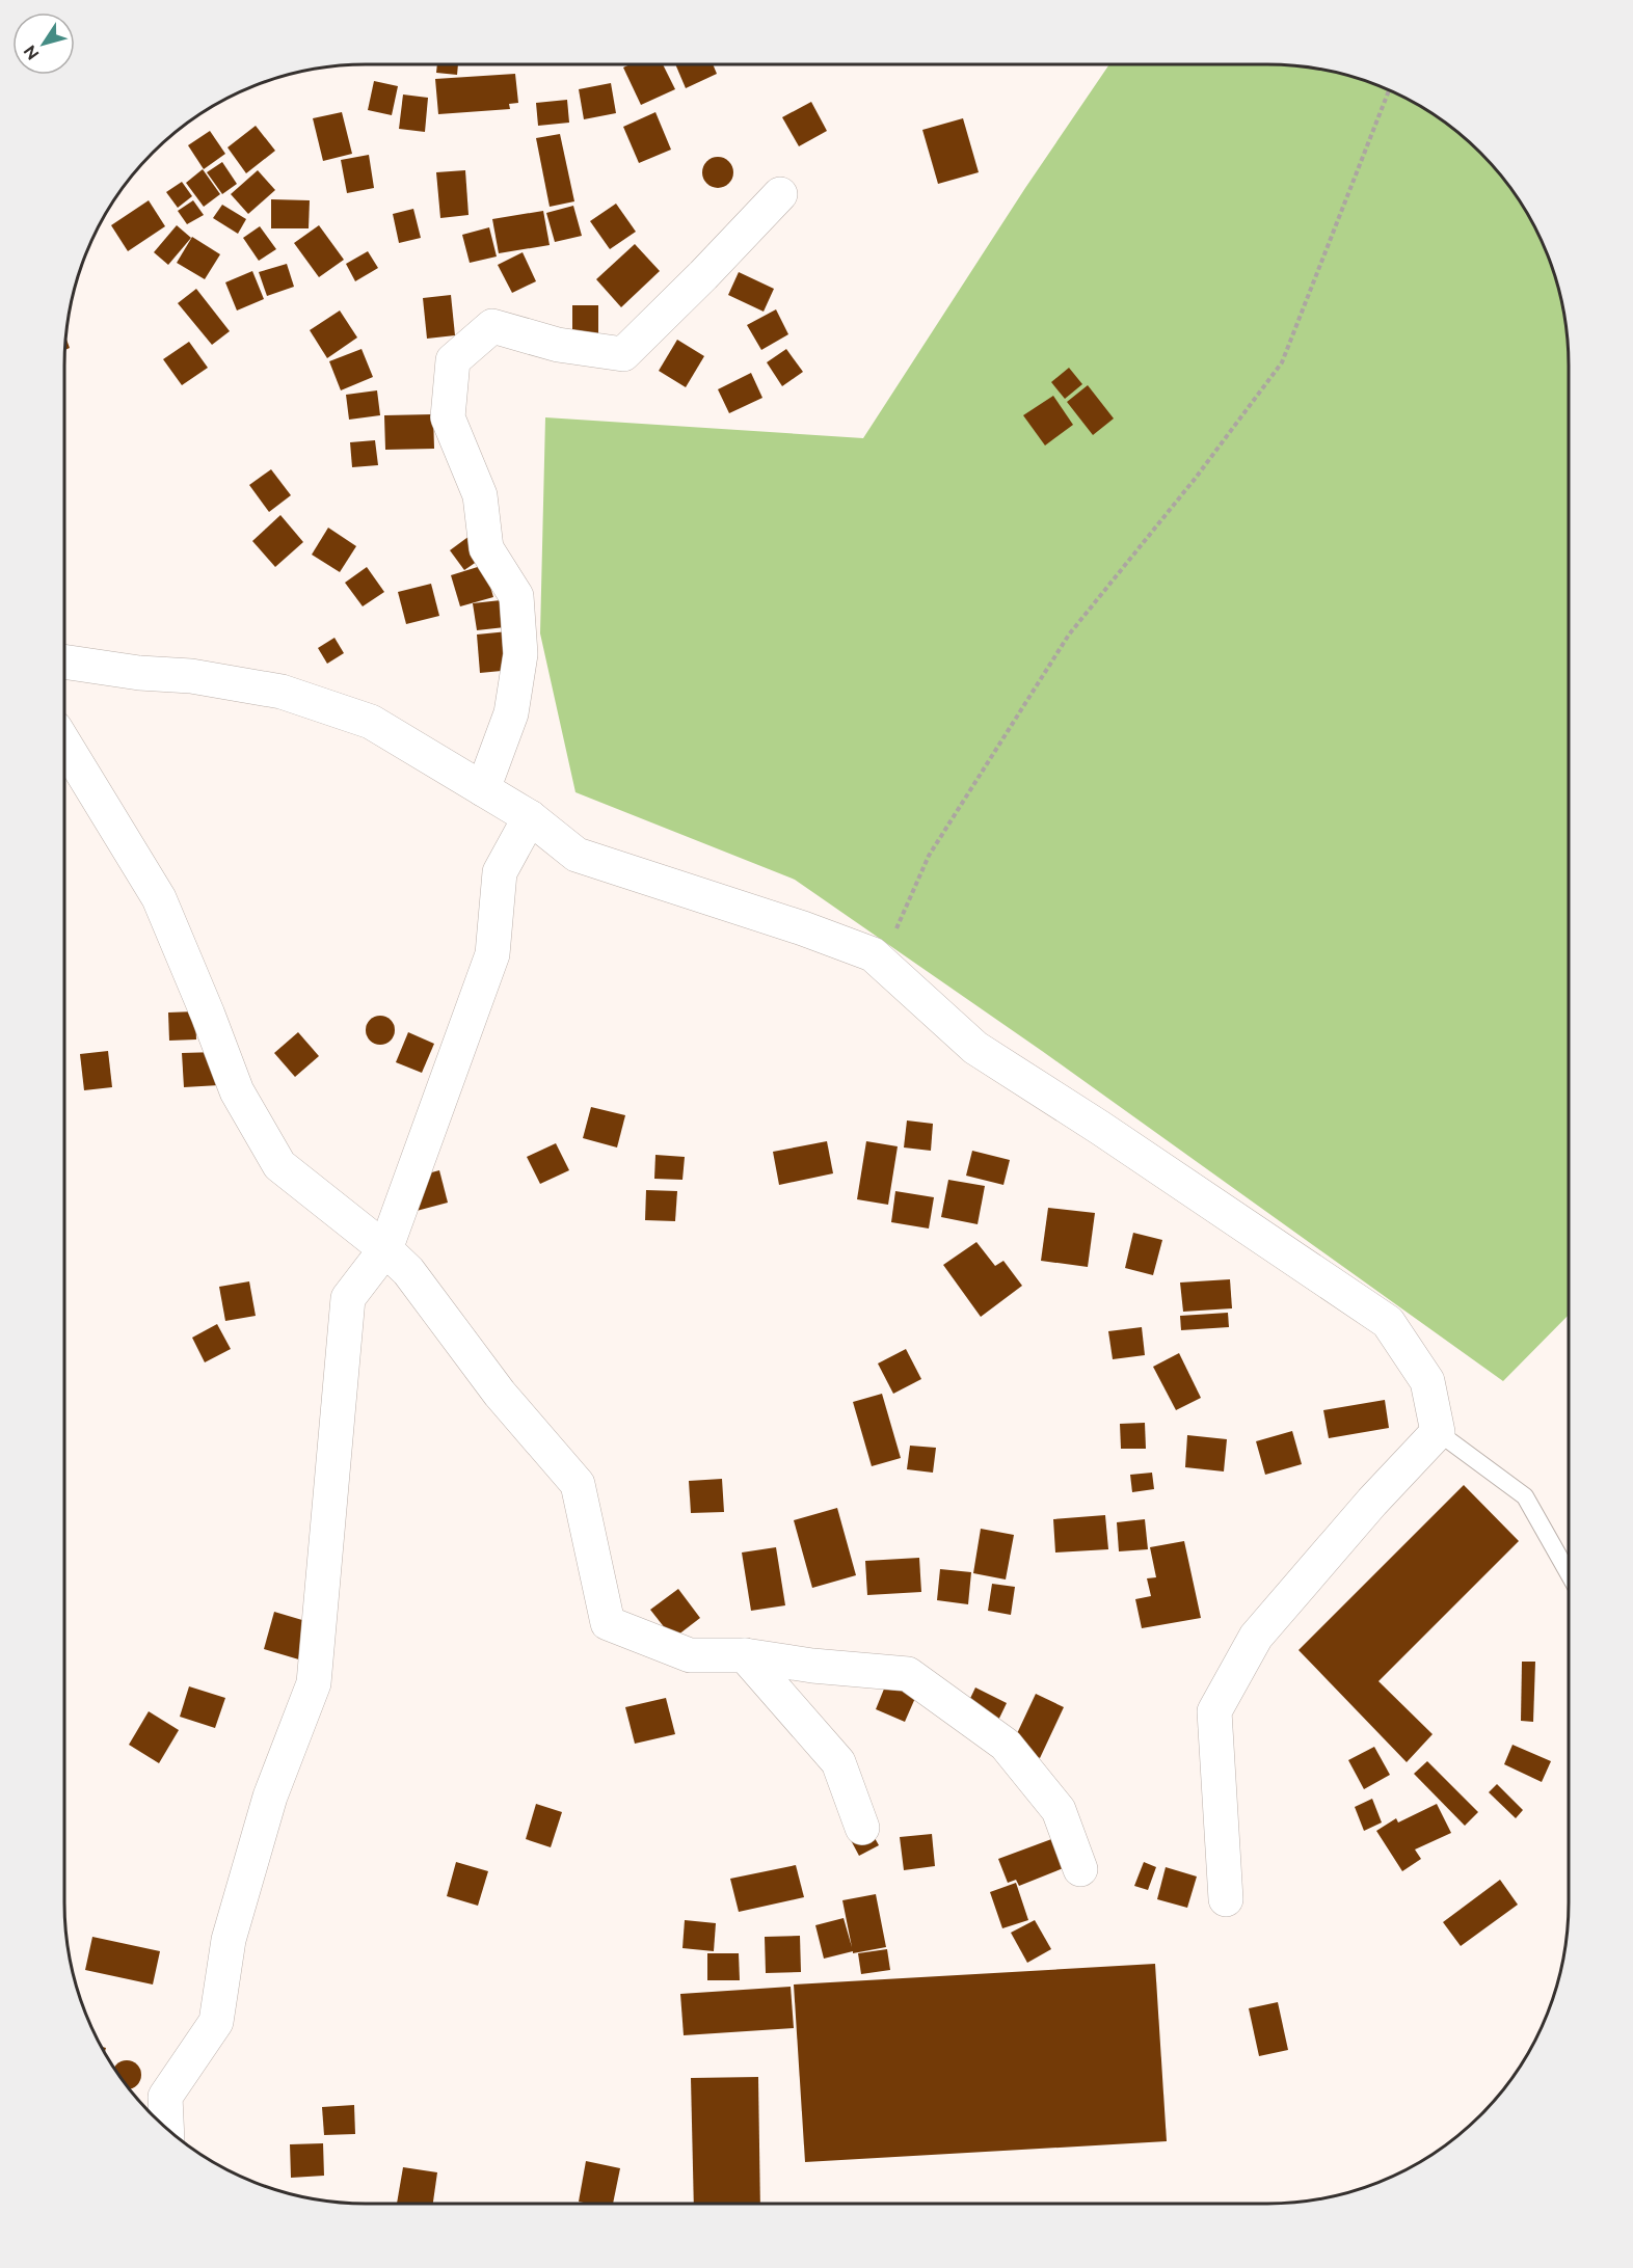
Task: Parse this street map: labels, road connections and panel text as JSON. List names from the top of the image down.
{
  "north": "bottom left"
}
